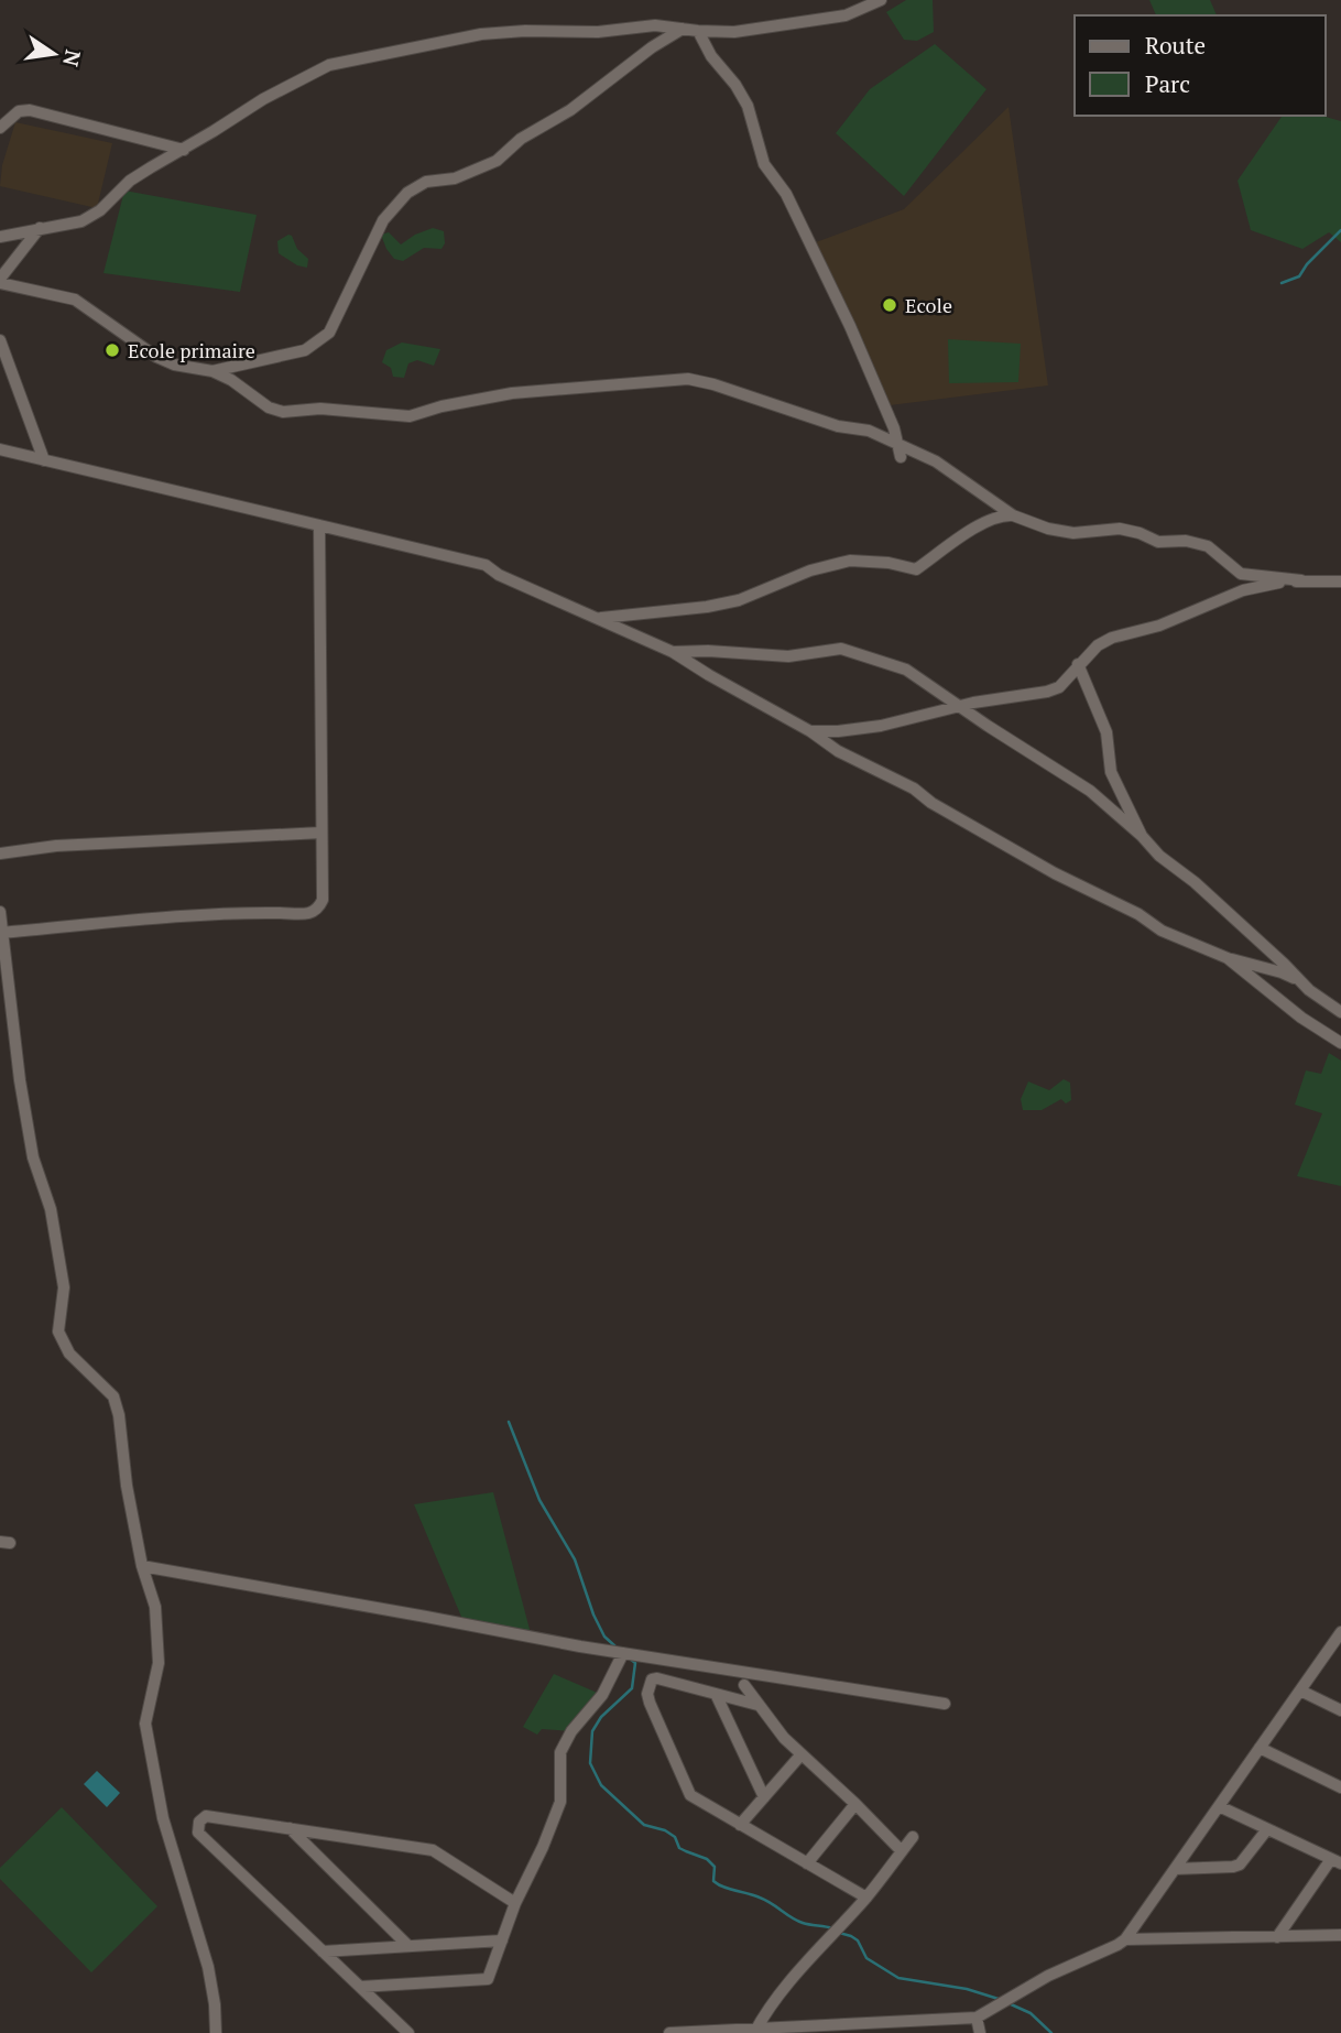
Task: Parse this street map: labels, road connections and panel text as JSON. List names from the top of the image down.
{
  "places": ["Ecole", "Ecole primaire"],
  "legend": ["Route", "Parc"],
  "north": "right"
}
